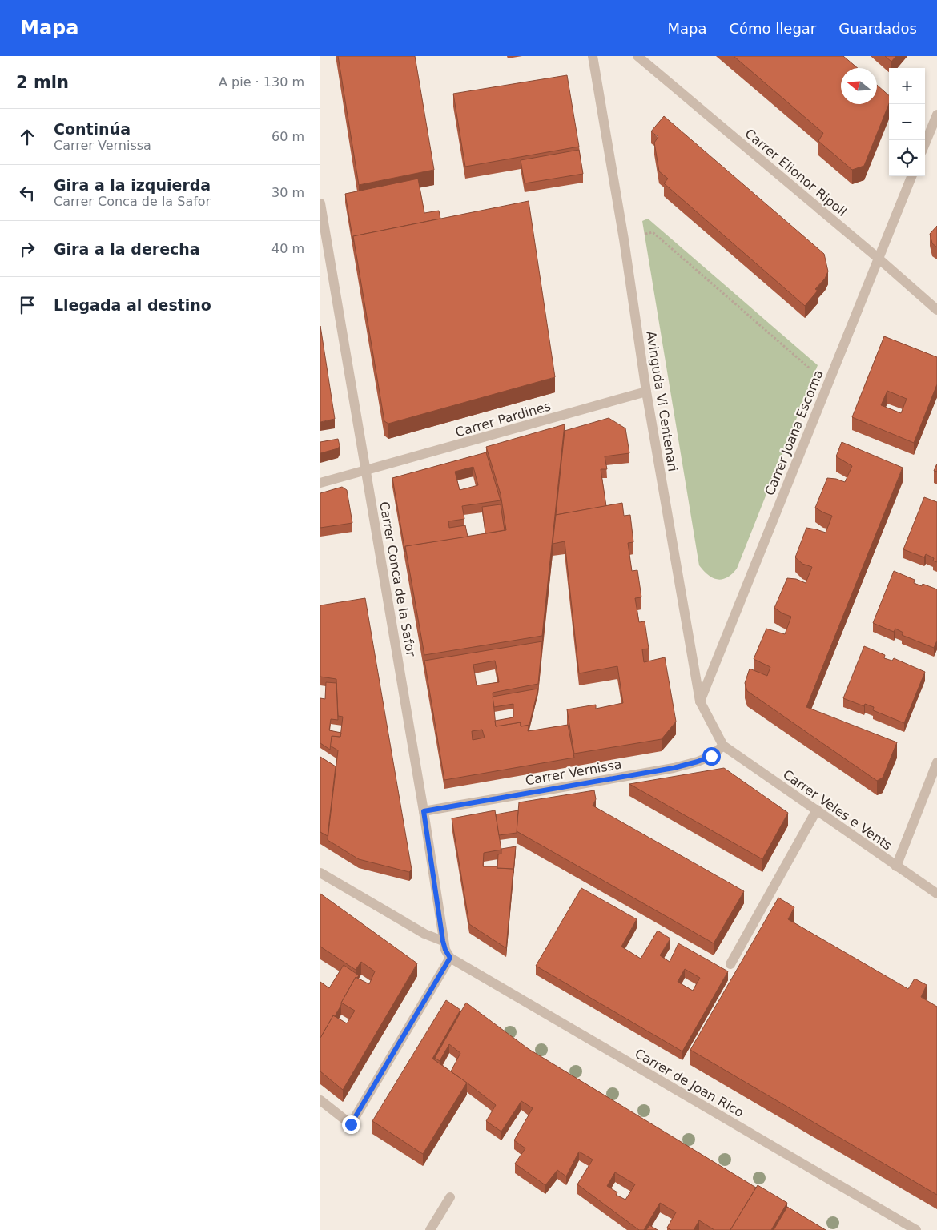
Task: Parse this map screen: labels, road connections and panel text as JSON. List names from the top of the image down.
{
  "streets": {
    "street": [
      "Carrer Elionor Ripoll",
      "Avinguda Vi Centenari",
      "Carrer Pardines",
      "Carrer Joana Escorna",
      "Carrer Conca de la Safor",
      "Carrer Vernissa",
      "Carrer Veles e Vents",
      "Carrer de Joan Rico"
    ]
  },
  "crossings": [
    ["Carrer Elionor Ripoll", "Carrer Joana Escorna"],
    ["Avinguda Vi Centenari", "Carrer Pardines"],
    ["Avinguda Vi Centenari", "Carrer Joana Escorna"],
    ["Avinguda Vi Centenari", "Carrer Vernissa"],
    ["Avinguda Vi Centenari", "Carrer Veles e Vents"],
    ["Carrer Pardines", "Carrer Conca de la Safor"],
    ["Carrer Conca de la Safor", "Carrer Vernissa"],
    ["Carrer Conca de la Safor", "Carrer de Joan Rico"],
    ["Carrer Vernissa", "Carrer Veles e Vents"]
  ],
  "north": "left",
  "page": {
    "header": "Mapa",
    "nav": ["Mapa", "Cómo llegar", "Guardados"],
    "heading": ["2 min", "A pie · 130 m"],
    "map_buttons": ["+", "−"],
    "list": [
      ["Continúa", "Carrer Vernissa", "60 m"],
      ["Gira a la izquierda", "Carrer Conca de la Safor", "30 m"],
      ["Gira a la derecha", "40 m"],
      "Llegada al destino"
    ]
  }
}
